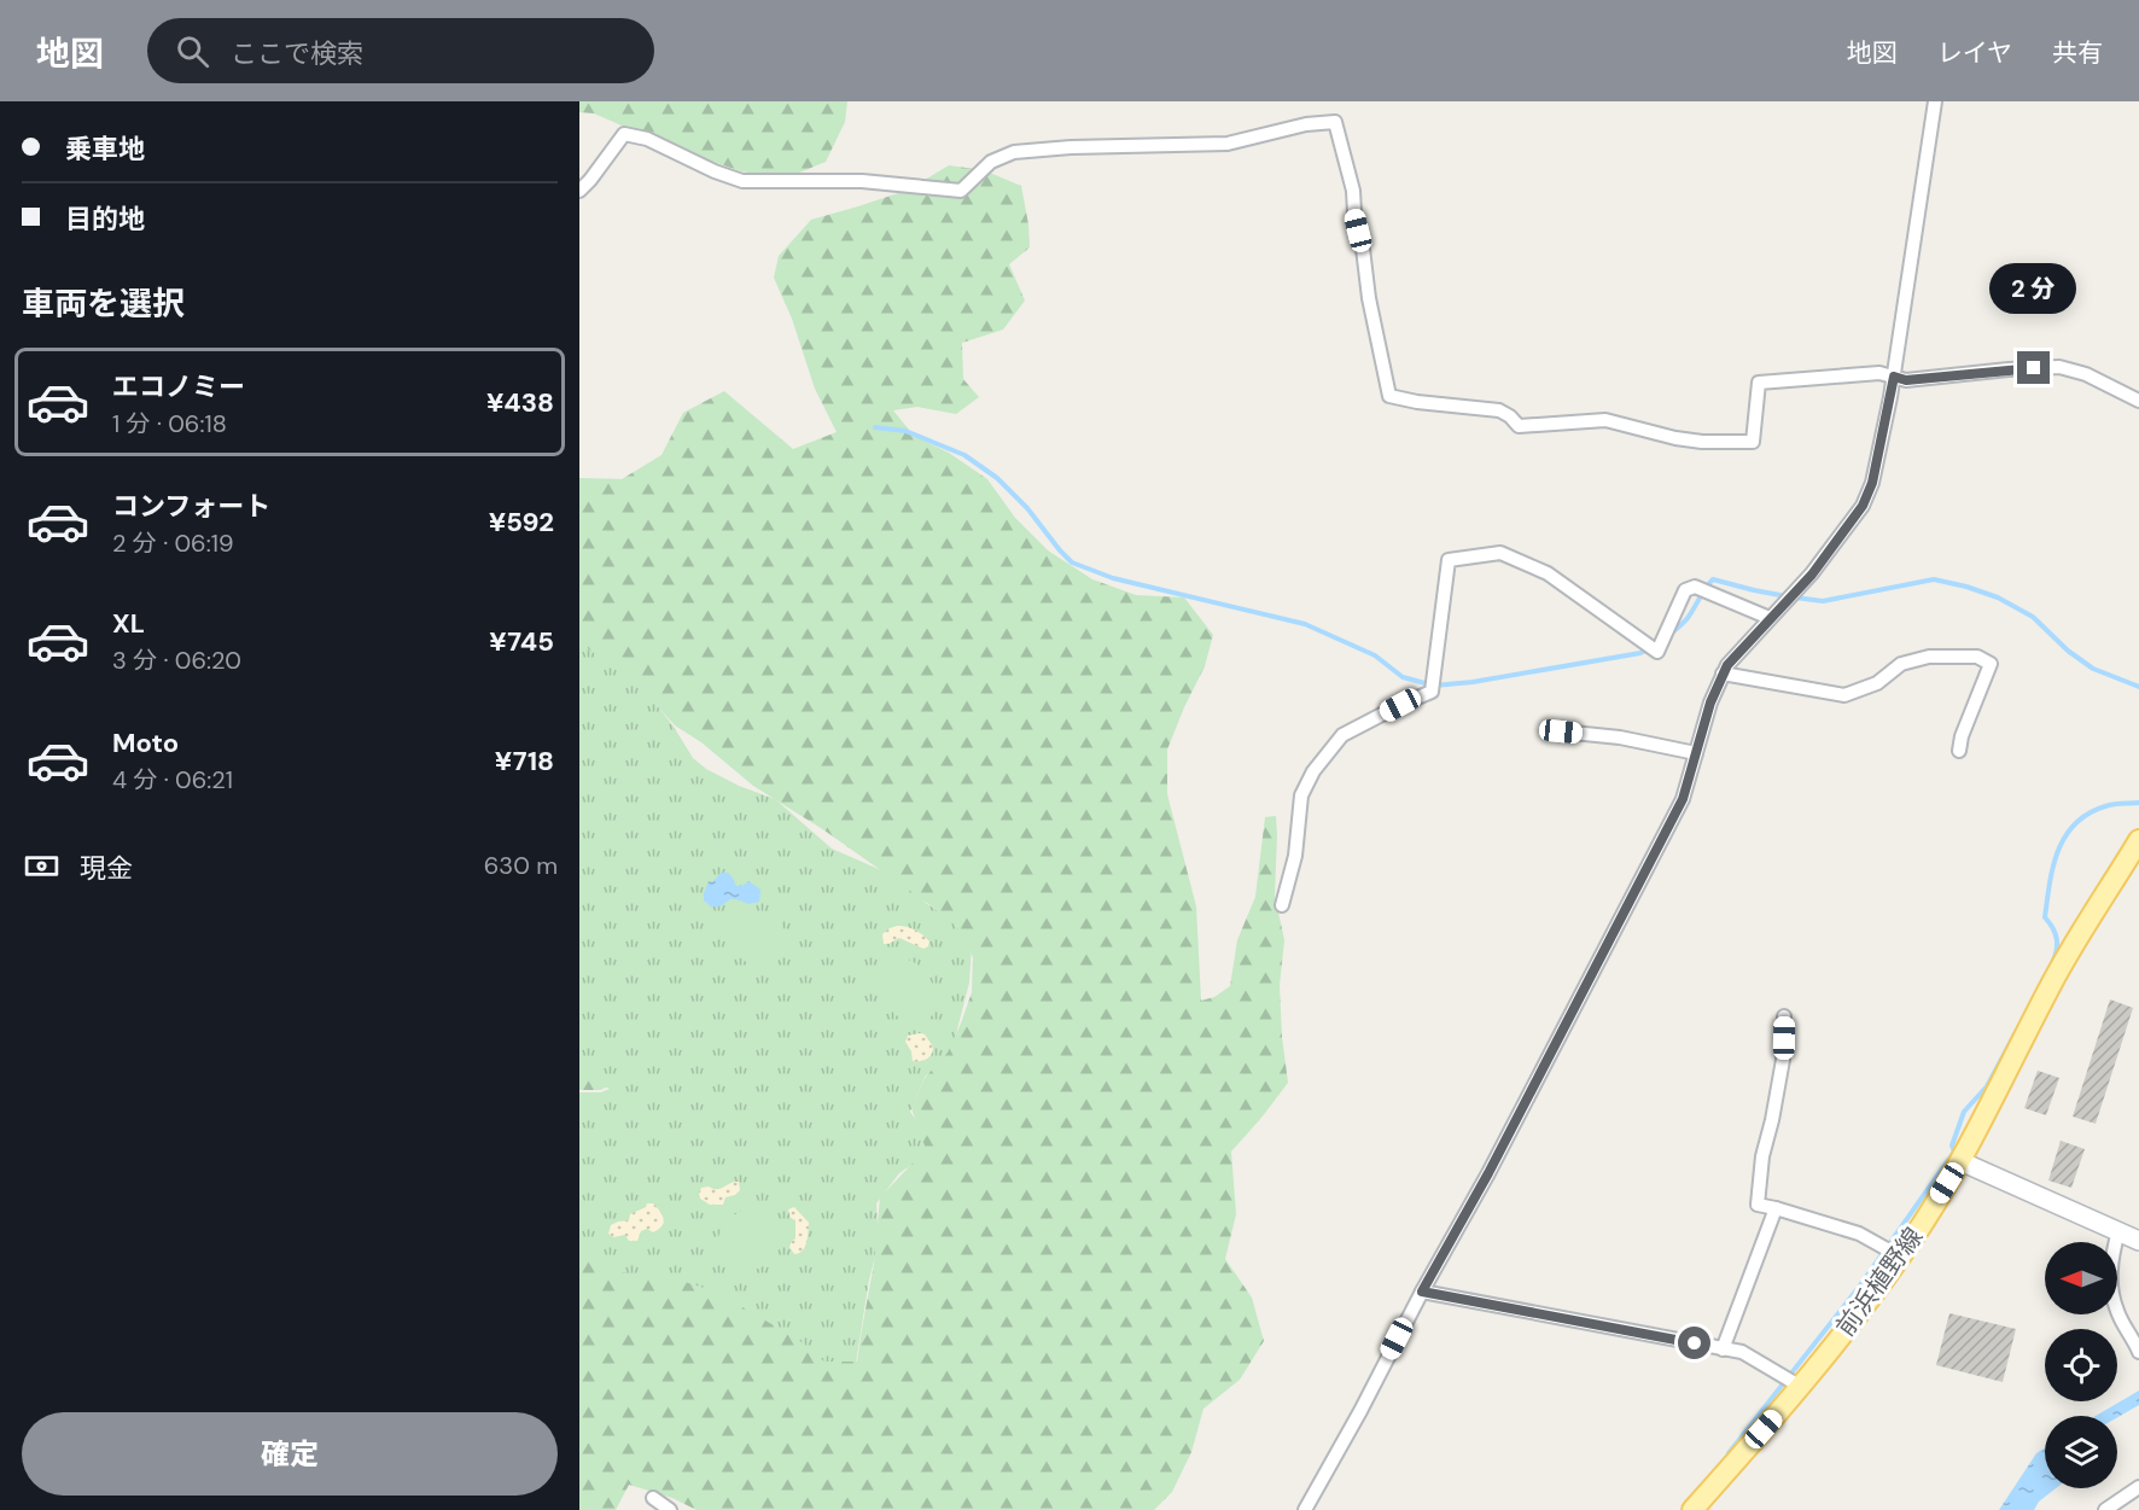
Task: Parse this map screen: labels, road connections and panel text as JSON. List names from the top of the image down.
{
  "streets": {
    "main road": ["前浜植野線"]
  },
  "north": "left",
  "page": {
    "header": "地図",
    "search": "ここで検索",
    "nav": ["地図", "レイヤ", "共有"],
    "banner": ["乗車地", "目的地"],
    "heading": "車両を選択",
    "bubble": "2 分",
    "list": [
      {
        "name": "エコノミー",
        "note": "1 分 · 06:18",
        "value": "¥438"
      },
      {
        "name": "コンフォート",
        "note": "2 分 · 06:19",
        "value": "¥592"
      },
      {
        "name": "XL",
        "note": "3 分 · 06:20",
        "value": "¥745"
      },
      {
        "name": "Moto",
        "note": "4 分 · 06:21",
        "value": "¥718"
      }
    ],
    "pay": ["現金", "630 m"],
    "buttons": "確定"
  }
}
